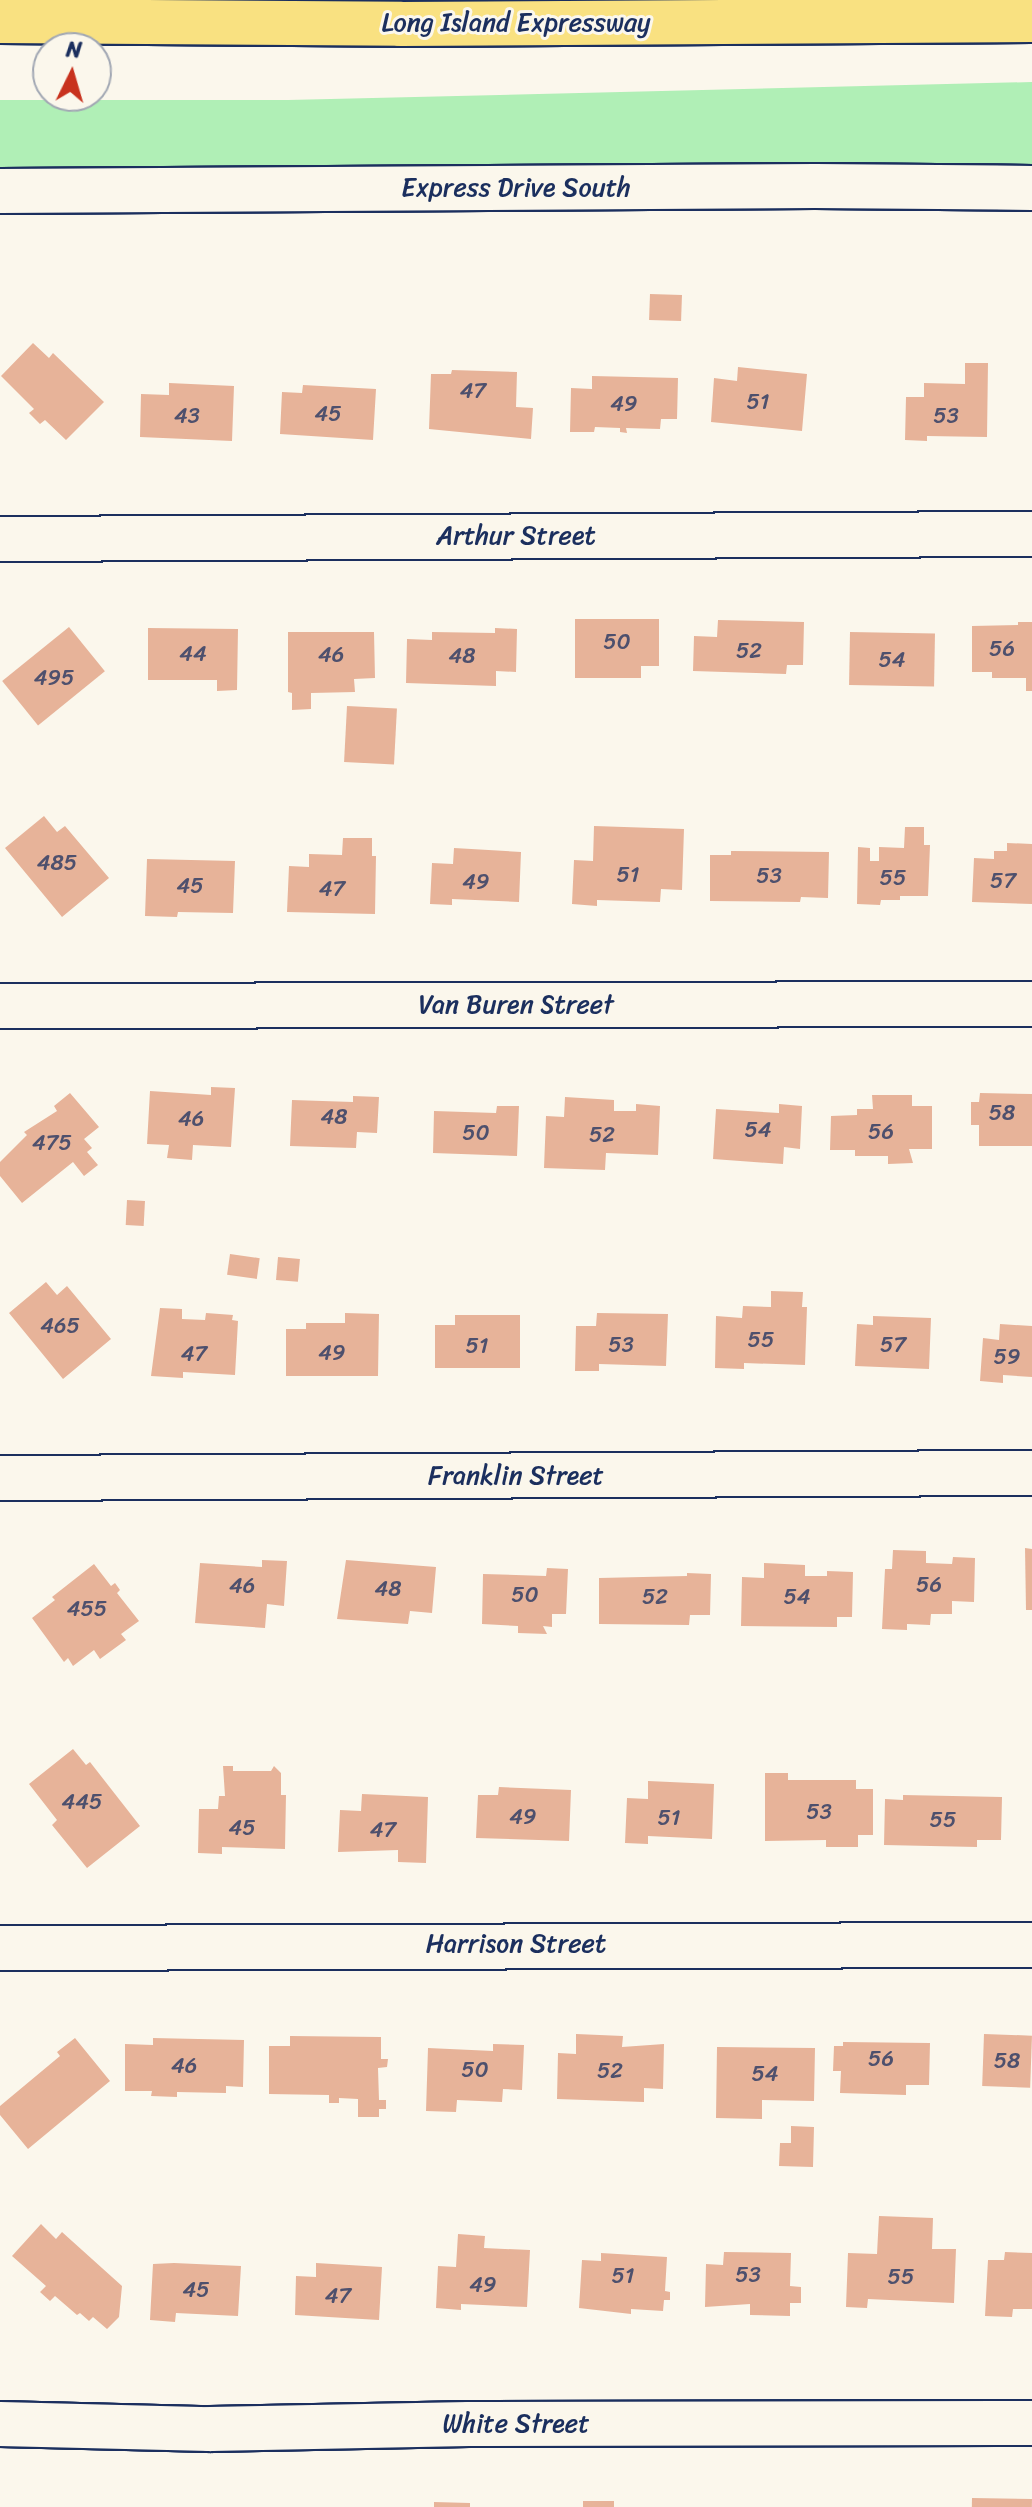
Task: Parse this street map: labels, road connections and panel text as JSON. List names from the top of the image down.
{
  "streets": {
    "highway": ["Long Island Expressway"],
    "street": [
      "Express Drive South",
      "Arthur Street",
      "Van Buren Street",
      "Franklin Street",
      "Harrison Street",
      "White Street"
    ]
  },
  "house_numbers": [
    "47",
    "51",
    "49",
    "45",
    "43",
    "53",
    "50",
    "56",
    "52",
    "44",
    "46",
    "48",
    "54",
    "495",
    "485",
    "51",
    "53",
    "55",
    "57",
    "49",
    "45",
    "47",
    "58",
    "48",
    "46",
    "54",
    "56",
    "50",
    "52",
    "475",
    "465",
    "55",
    "53",
    "57",
    "51",
    "49",
    "47",
    "59",
    "56",
    "46",
    "48",
    "50",
    "52",
    "54",
    "455",
    "445",
    "53",
    "49",
    "51",
    "55",
    "45",
    "47",
    "56",
    "58",
    "46",
    "50",
    "52",
    "54",
    "53",
    "51",
    "55",
    "49",
    "45",
    "47"
  ],
  "north": "top"
}
